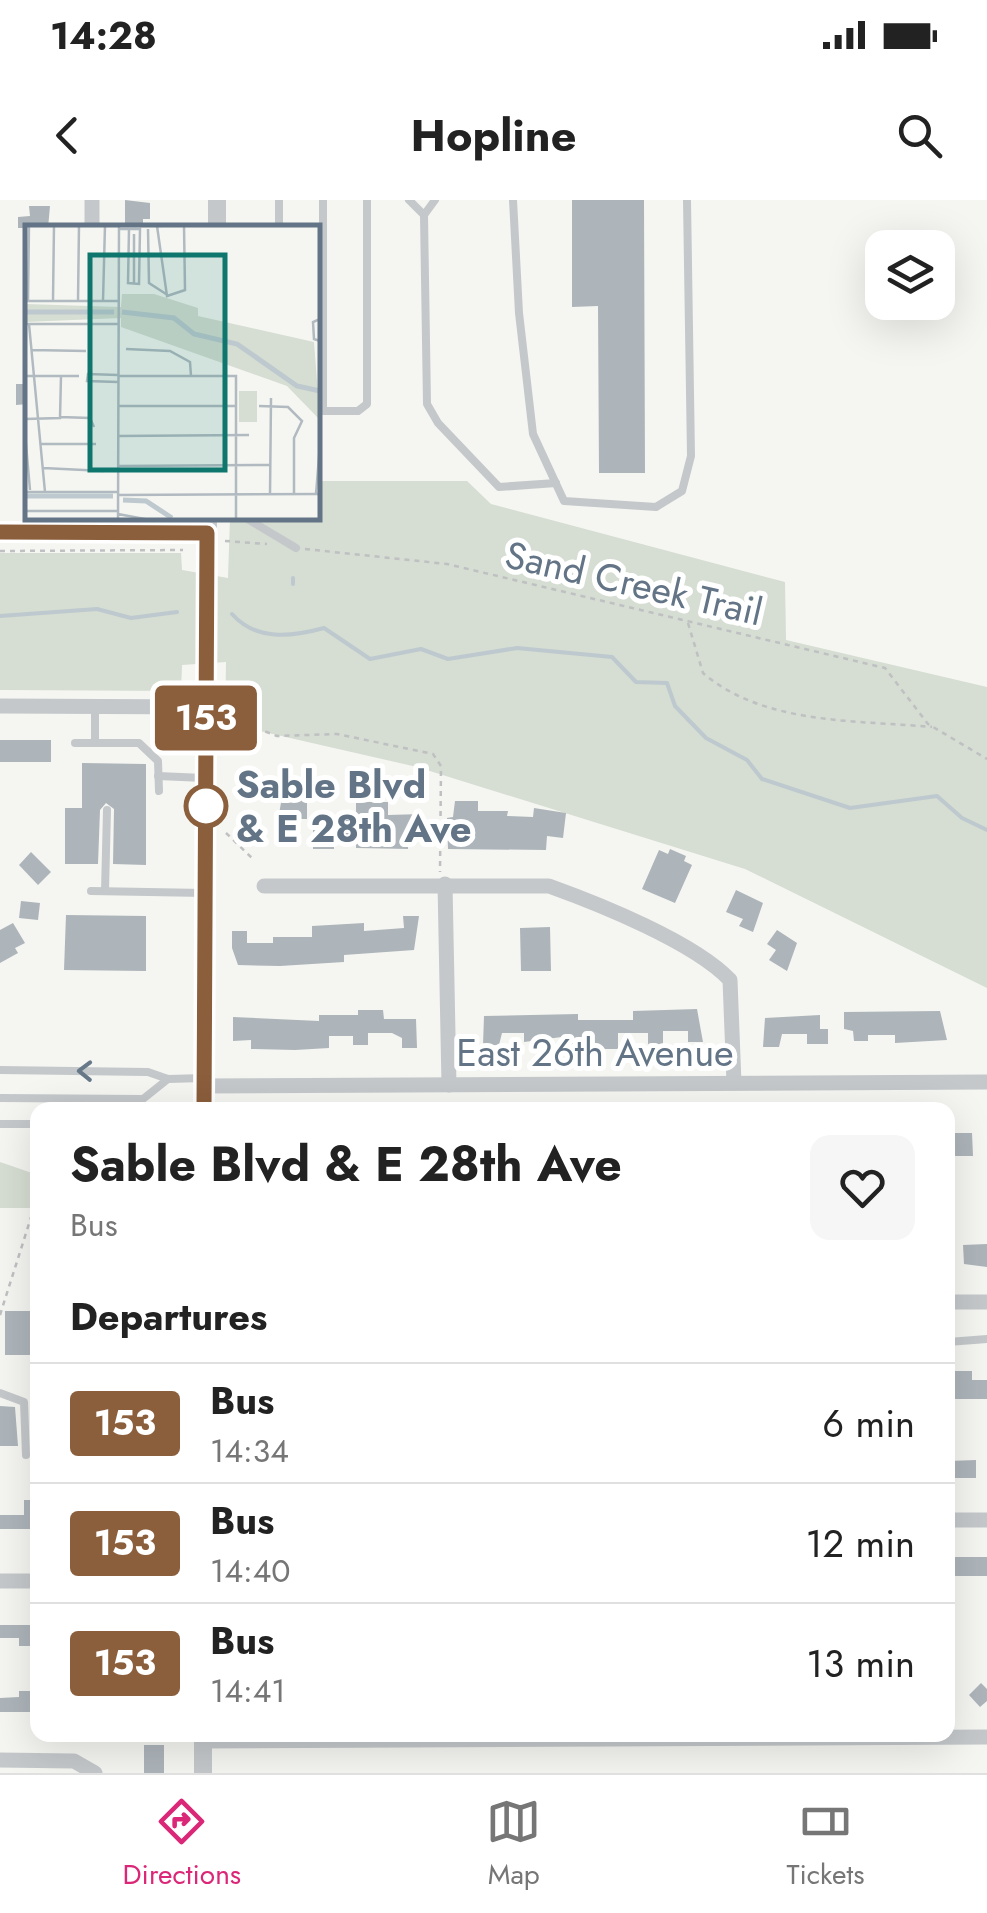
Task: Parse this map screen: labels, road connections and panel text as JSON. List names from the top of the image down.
{
  "streets": {
    "street": ["East 26th Avenue"],
    "path": ["Sand Creek Trail"]
  },
  "places": ["Sable Blvd & E 28th Ave"],
  "lines": ["bus line 153"],
  "page": {
    "status": "14:28",
    "header": "Hopline",
    "on_map": "153",
    "heading": [
      ["Sable Blvd & E 28th Ave", "Bus"],
      "Departures"
    ],
    "list": [
      {
        "mark": "153",
        "name": "Bus",
        "note": "14:34",
        "value": "6 min"
      },
      {
        "mark": "153",
        "name": "Bus",
        "note": "14:40",
        "value": "12 min"
      },
      {
        "mark": "153",
        "name": "Bus",
        "note": "14:41",
        "value": "13 min"
      }
    ],
    "tabs": ["Directions", "Map", "Tickets"]
  }
}
